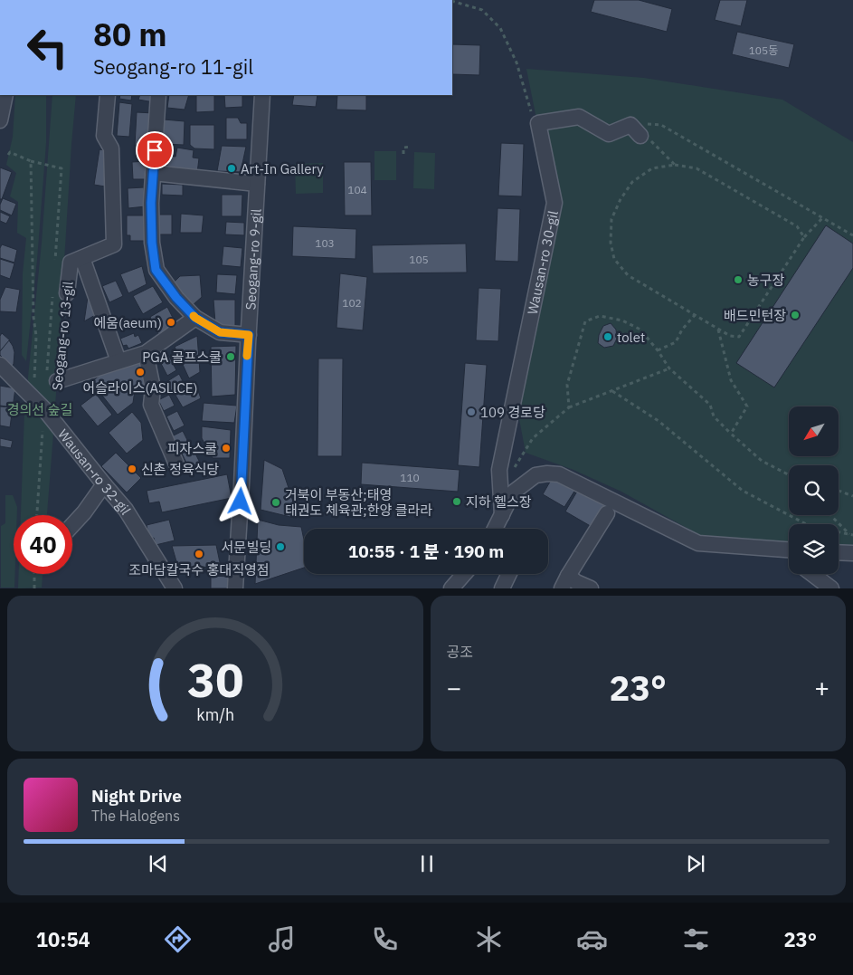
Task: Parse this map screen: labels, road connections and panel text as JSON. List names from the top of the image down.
{
  "streets": {
    "street": [
      "Seogang-ro 9-gil",
      "Wausan-ro 30-gil",
      "Seogang-ro 13-gil",
      "Wausan-ro 32-gil"
    ]
  },
  "parks": ["경의선 숲길"],
  "places": [
    "Art-In Gallery",
    "농구장",
    "배드민턴장",
    "에움(aeum)",
    "tolet",
    "PGA 골프스쿨",
    "어슬라이스(ASLlCE)",
    "109 경로당",
    "피자스쿨",
    "신촌 정육식당",
    "지하 헬스장",
    "거북이 부동산;태영 태권도 체육관;한양 클라라",
    "서문빌딩",
    "조마담칼국수 홍대직영점"
  ],
  "house_numbers": [
    "105동",
    "104",
    "103",
    "105",
    "102",
    "110"
  ],
  "north": "bottom left",
  "page": {
    "turn": ["80 m", "Seogang-ro 11-gil"],
    "limit": "40",
    "trip": "10:55 · 1 분 · 190 m",
    "tile": "공조",
    "heat": ["−", "23°", "+"],
    "song": ["Night Drive", "The Halogens"],
    "tabs": ["10:54", "23°"],
    "gauge": ["30", "km/h"]
  }
}
